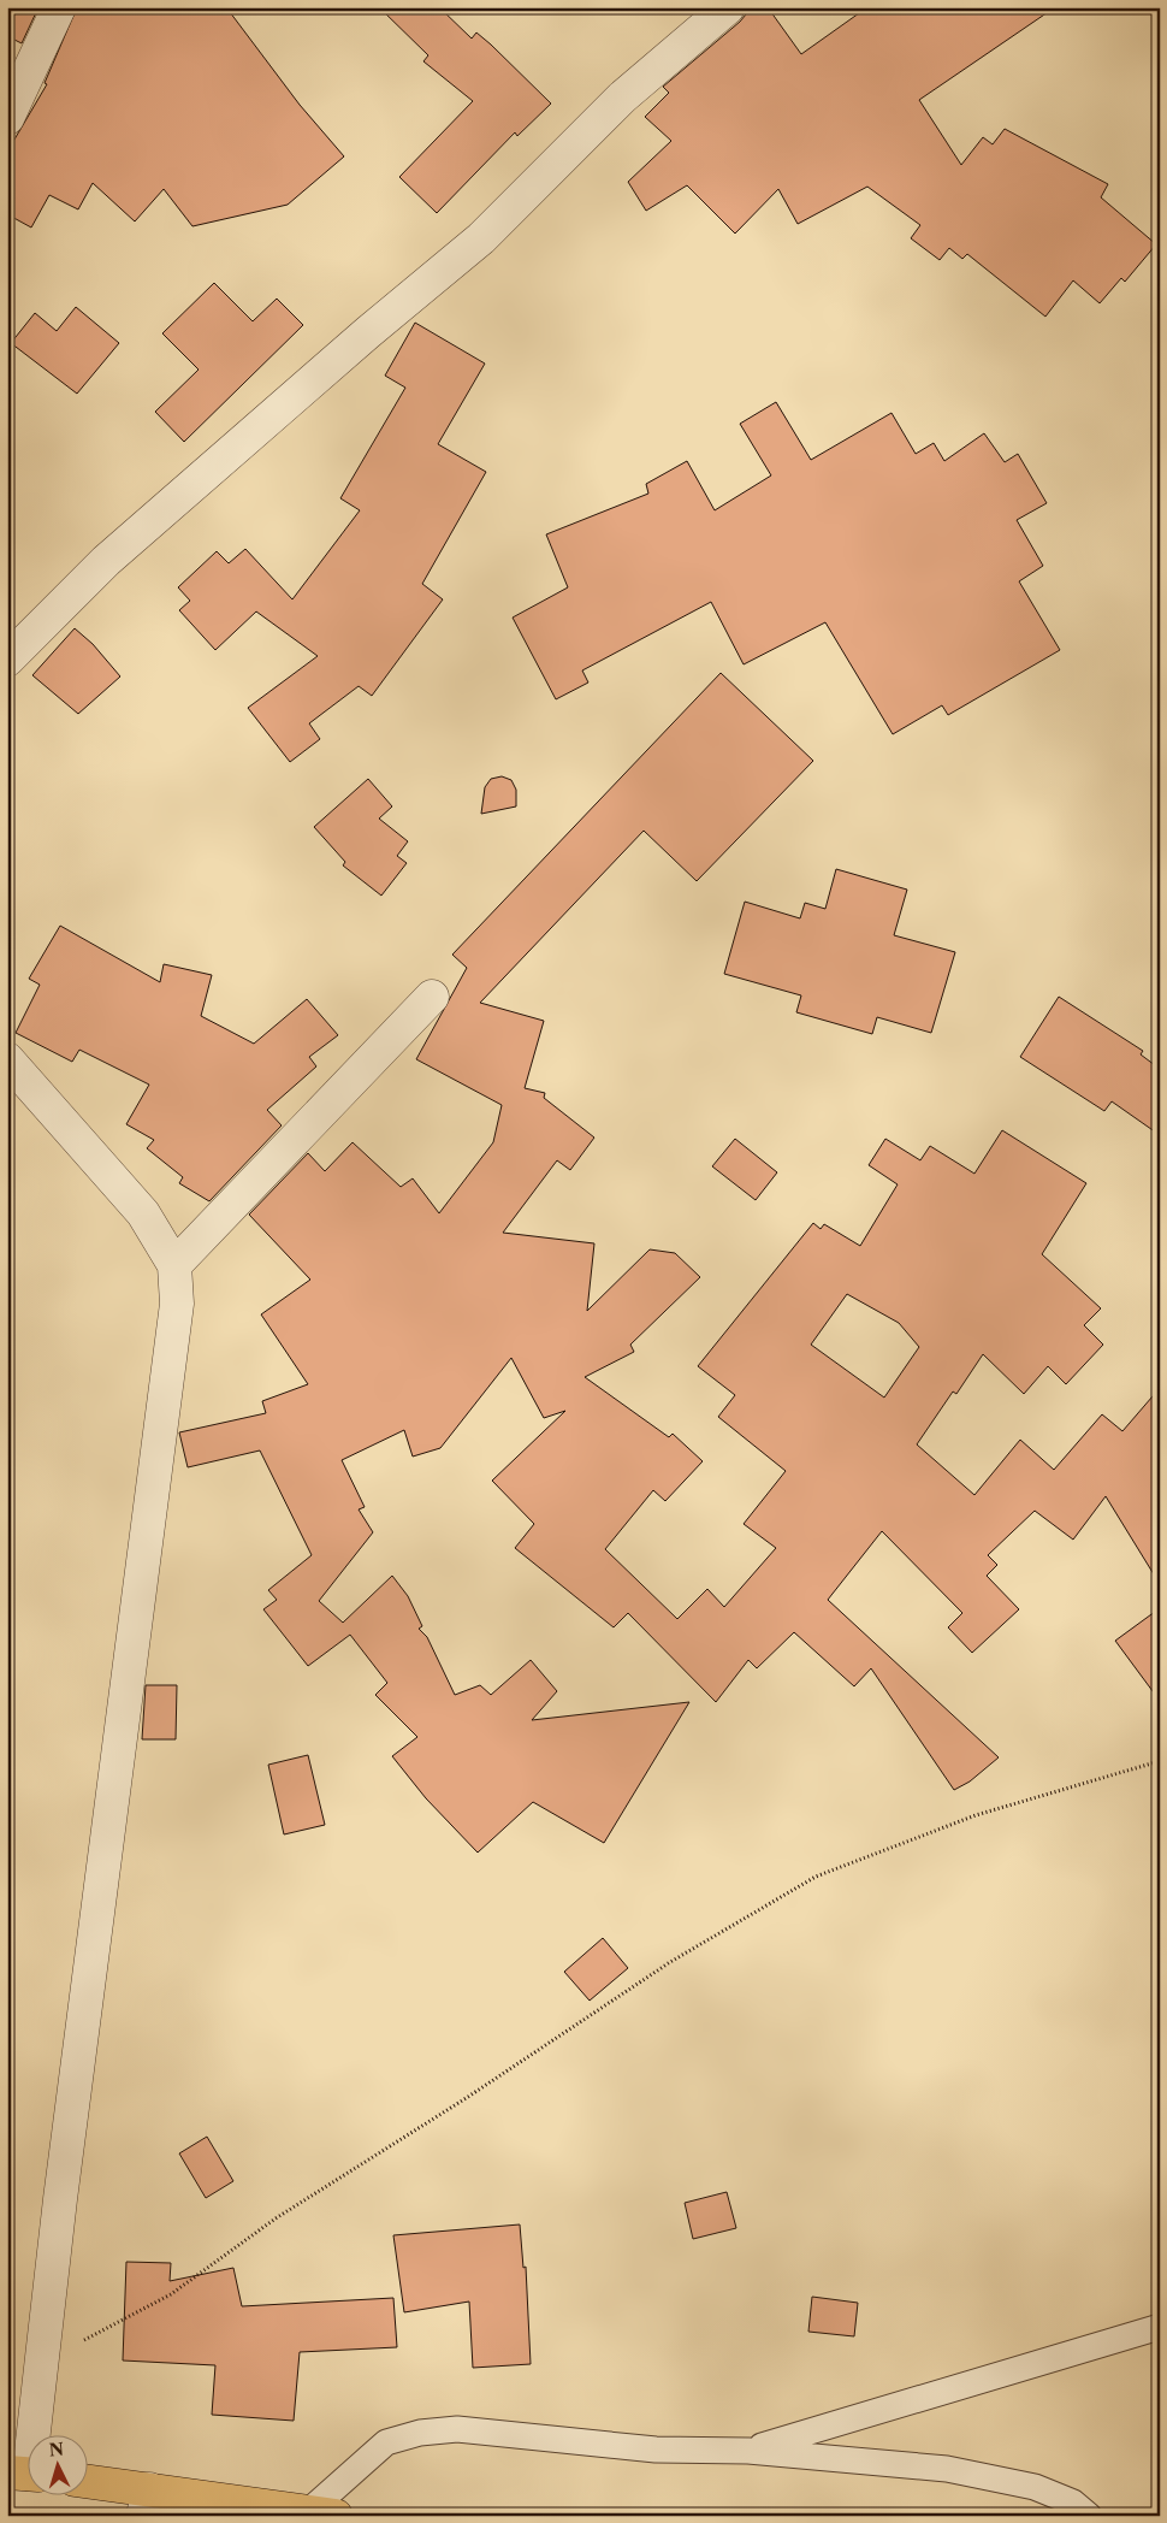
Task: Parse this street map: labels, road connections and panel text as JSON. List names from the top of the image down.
{
  "north": "top"
}
